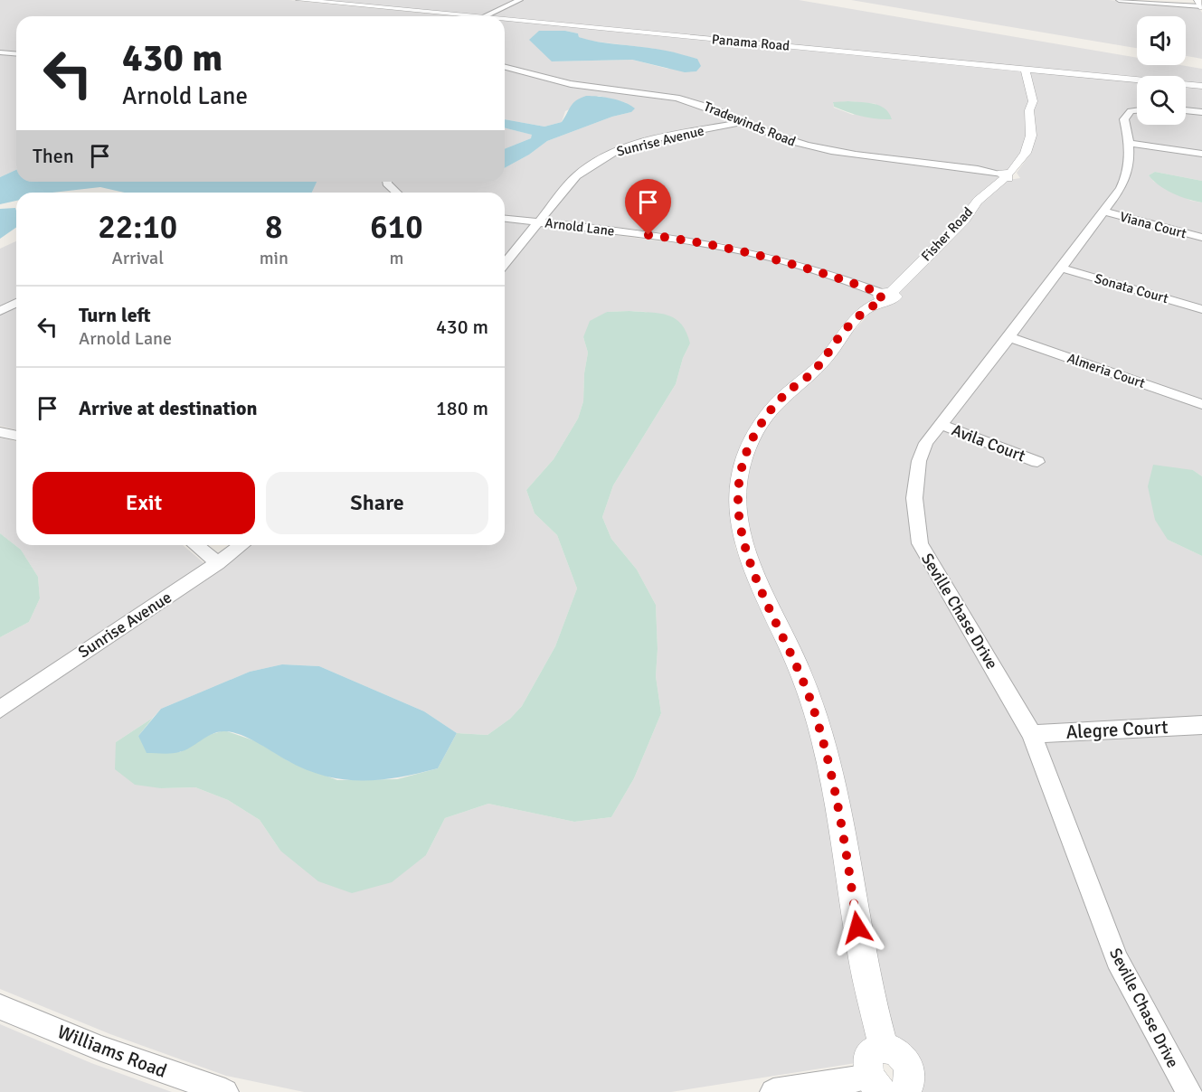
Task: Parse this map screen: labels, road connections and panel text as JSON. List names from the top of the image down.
{
  "streets": {
    "street": [
      "Panama Road",
      "Tradewinds Road",
      "Sunrise Avenue",
      "Viana Court",
      "Arnold Lane",
      "Fisher Road",
      "Sonata Court",
      "Almeria Court",
      "Avila Court",
      "Seville Chase Drive",
      "Alegre Court",
      "Williams Road"
    ]
  },
  "crossings": [
    ["Panama Road", "Fisher Road"],
    ["Tradewinds Road", "Sunrise Avenue"],
    ["Tradewinds Road", "Fisher Road"],
    ["Sunrise Avenue", "Arnold Lane"],
    ["Viana Court", "Seville Chase Drive"],
    ["Arnold Lane", "Fisher Road"],
    ["Sonata Court", "Seville Chase Drive"],
    ["Almeria Court", "Seville Chase Drive"],
    ["Avila Court", "Seville Chase Drive"],
    ["Seville Chase Drive", "Alegre Court"]
  ],
  "page": {
    "turn": ["430 m", "Arnold Lane"],
    "then": "Then",
    "eta": [
      "22:10",
      "Arrival",
      "8",
      "min",
      "610",
      "m"
    ],
    "list": [
      {
        "name": "Turn left",
        "note": "Arnold Lane",
        "value": "430 m"
      },
      {
        "name": "Arrive at destination",
        "value": "180 m"
      }
    ],
    "buttons": ["Exit", "Share"]
  }
}
